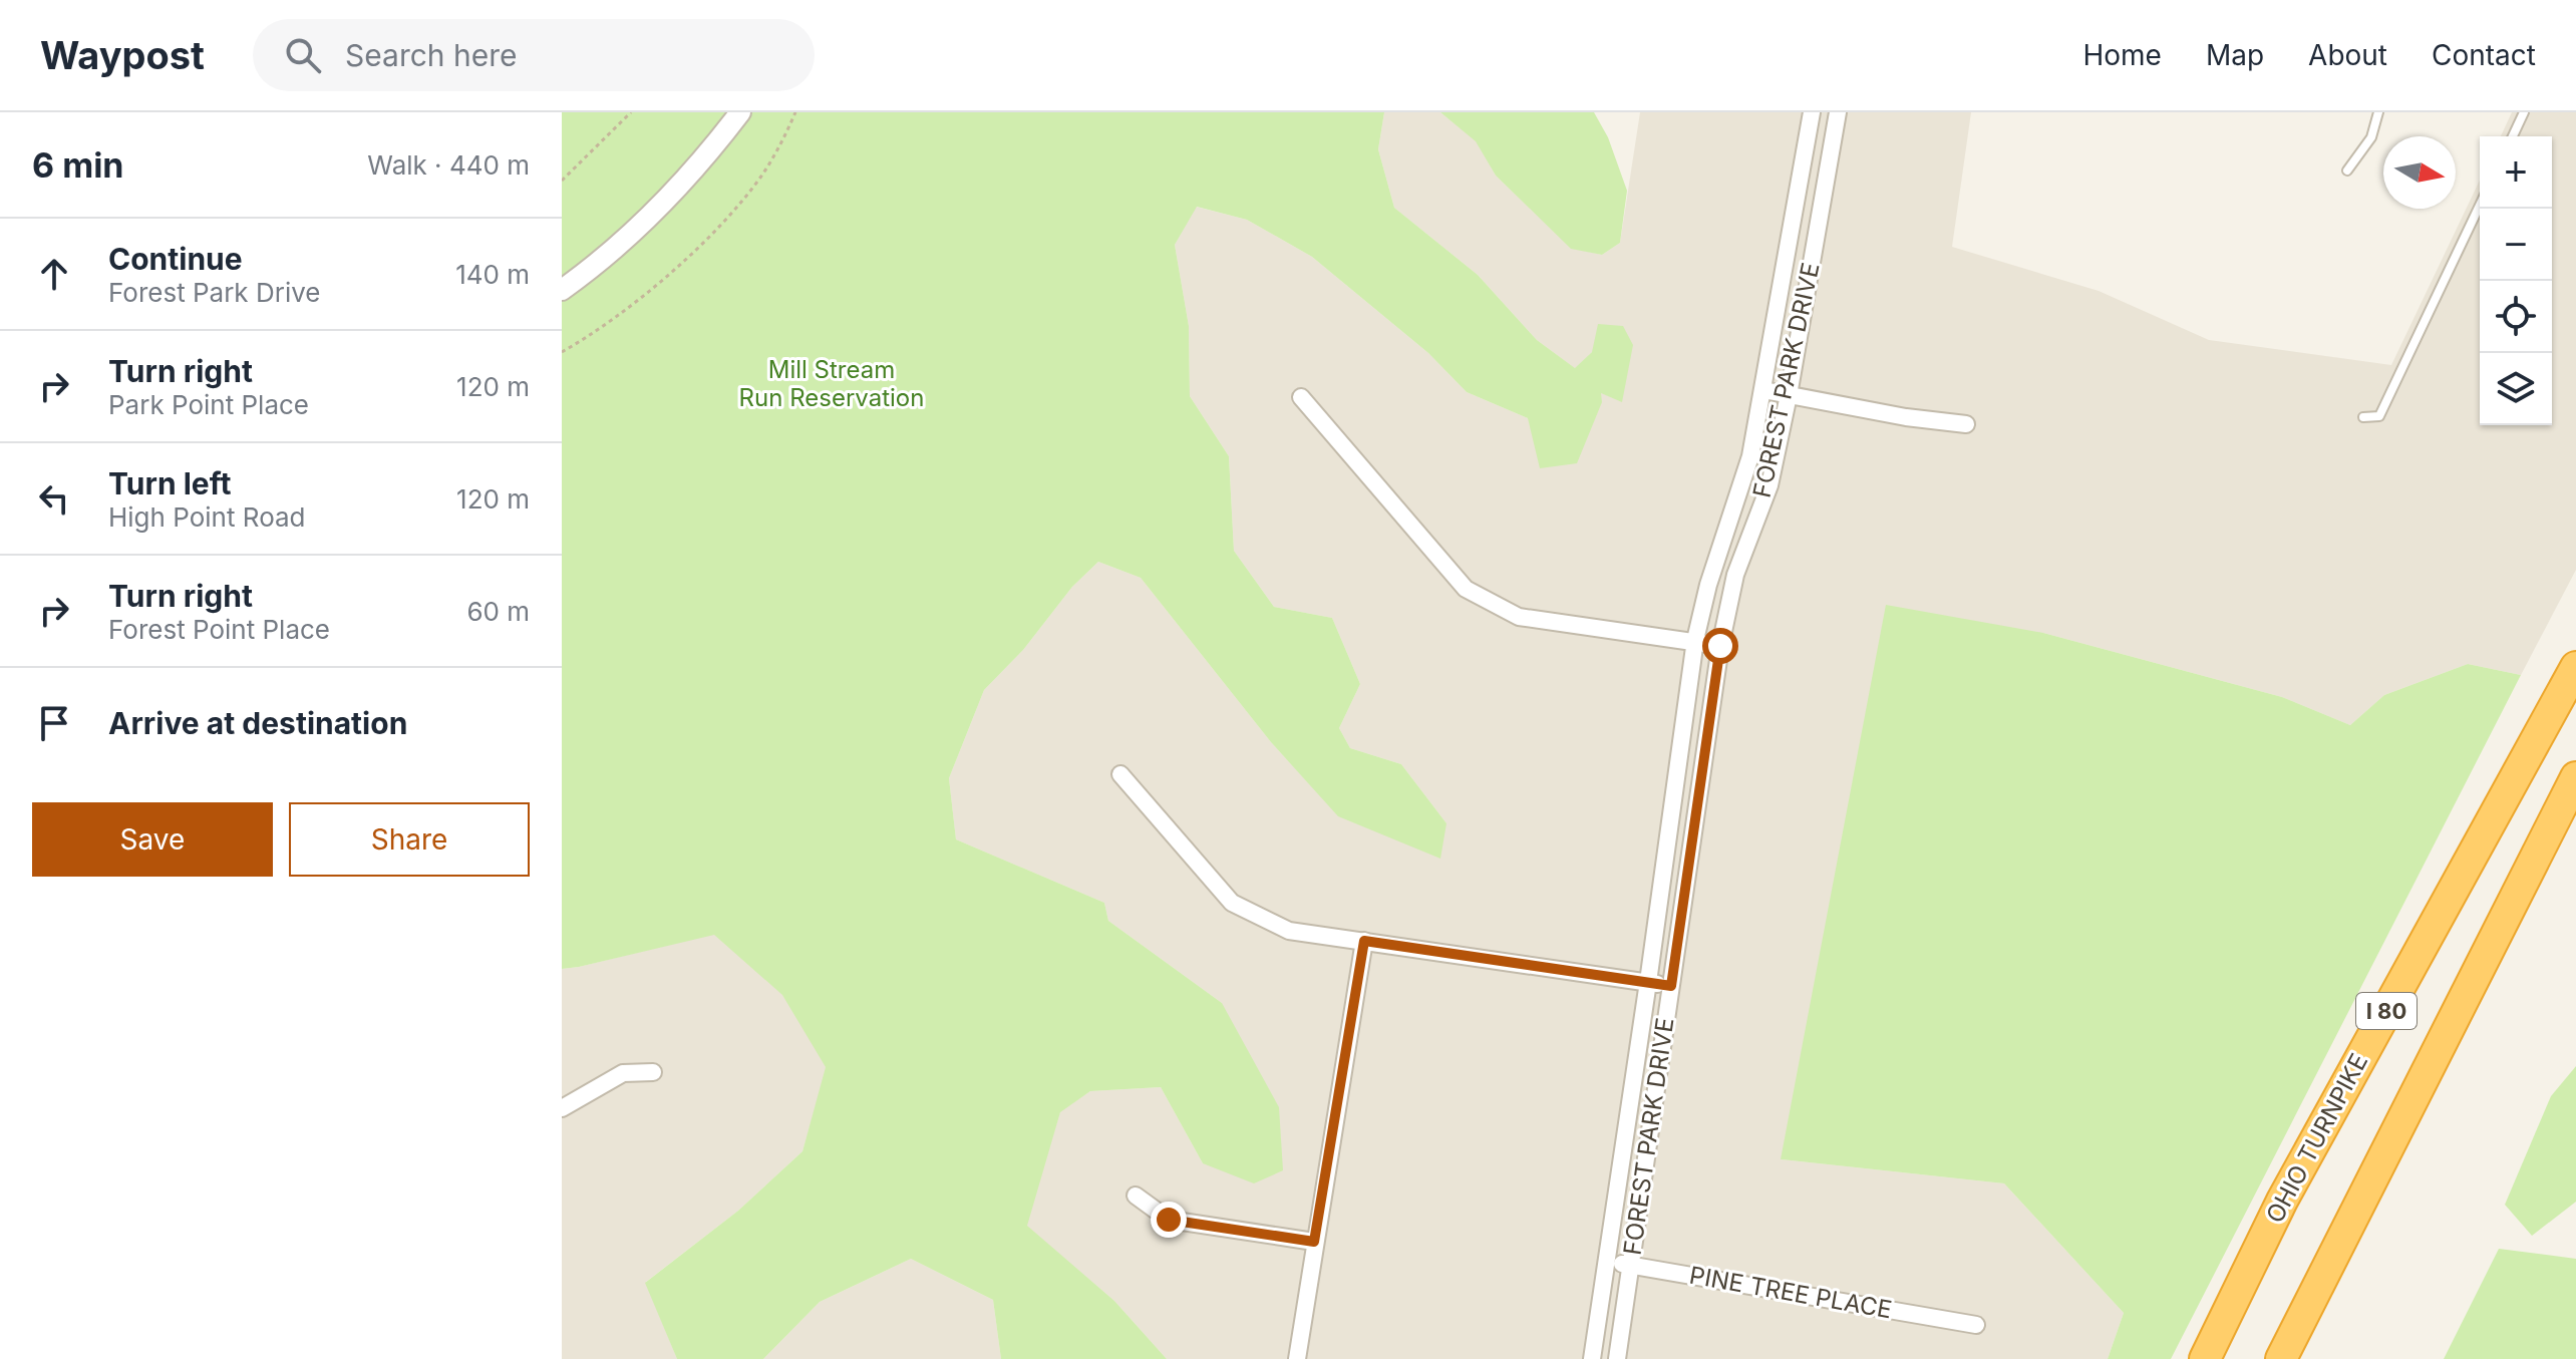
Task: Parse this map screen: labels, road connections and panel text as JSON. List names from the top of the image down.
{
  "streets": {
    "highway": ["I 80", "OHIO TURNPIKE"],
    "street": ["FOREST PARK DRIVE", "PINE TREE PLACE"]
  },
  "crossings": [
    ["FOREST PARK DRIVE", "PINE TREE PLACE"]
  ],
  "parks": ["Mill Stream Run Reservation"],
  "north": "right",
  "page": {
    "header": "Waypost",
    "search": "Search here",
    "nav": [
      "Home",
      "Map",
      "About",
      "Contact"
    ],
    "heading": ["6 min", "Walk · 440 m"],
    "map_buttons": ["+", "−"],
    "list": [
      ["Continue", "Forest Park Drive", "140 m"],
      ["Turn right", "Park Point Place", "120 m"],
      ["Turn left", "High Point Road", "120 m"],
      ["Turn right", "Forest Point Place", "60 m"],
      "Arrive at destination"
    ],
    "buttons": ["Save", "Share"]
  }
}
